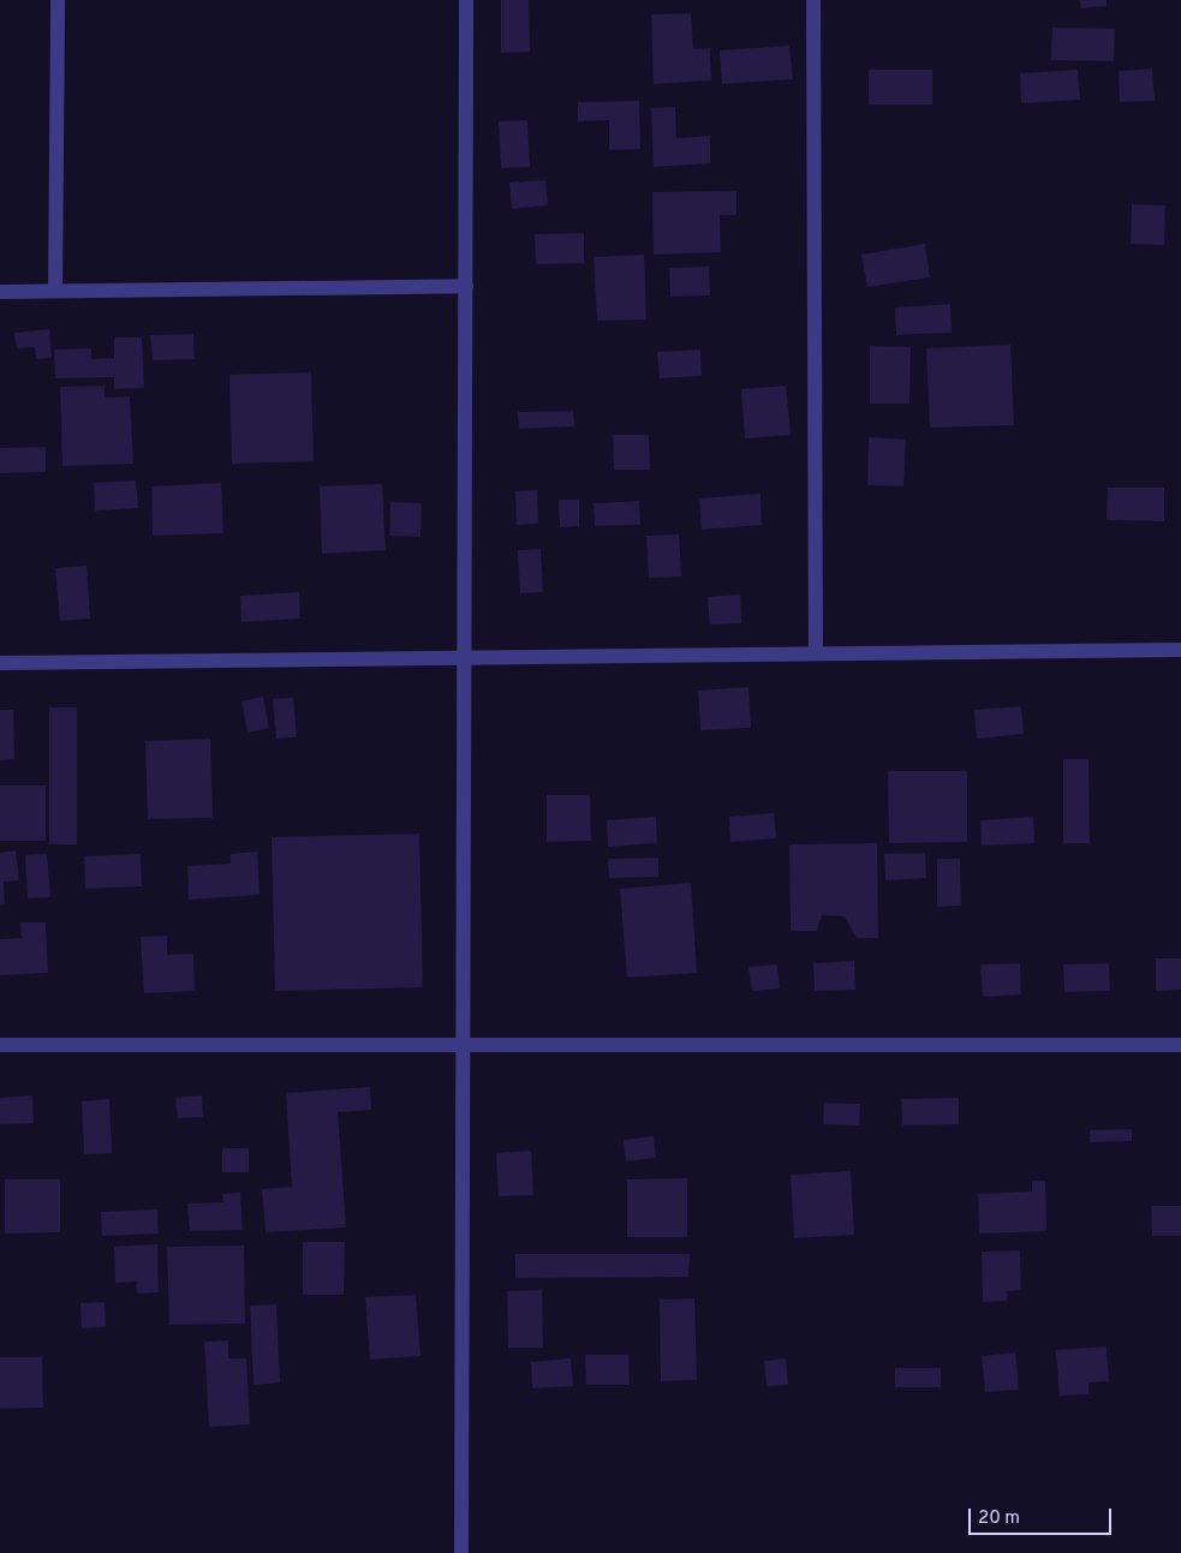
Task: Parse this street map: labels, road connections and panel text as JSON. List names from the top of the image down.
{
  "scale_bar": "20 m"
}
